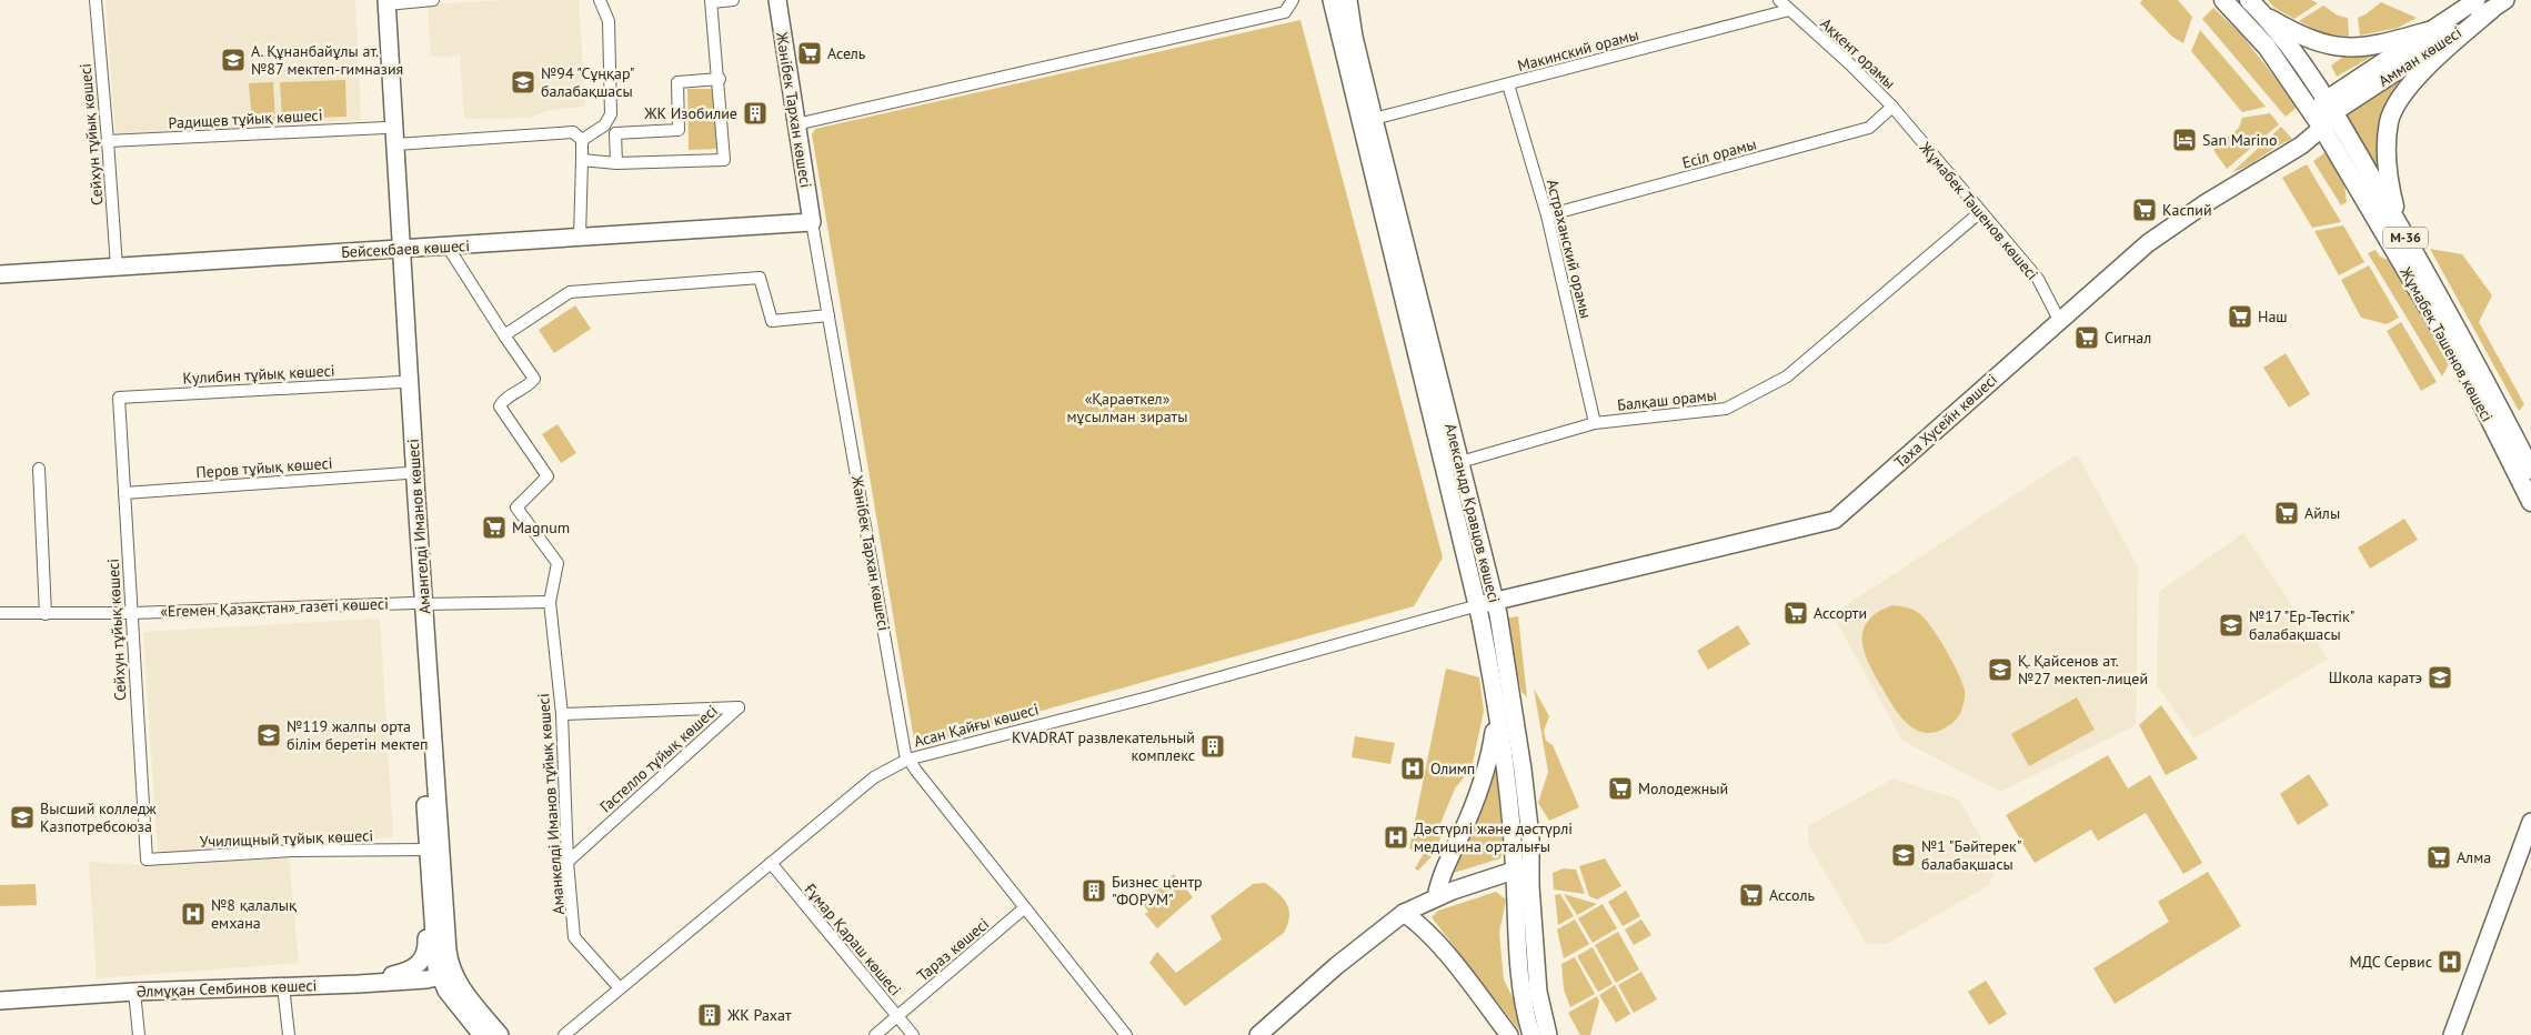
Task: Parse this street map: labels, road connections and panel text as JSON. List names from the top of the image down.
{
  "streets": {
    "main road": [
      "Амман көшесі",
      "Жәнібек Тархан көшесі",
      "Жұмабек Тәшенов көшесі",
      "M-36",
      "Бейсекбаев көшесі",
      "Таха Хусейн көшесі",
      "Александр Кравцов көшесі",
      "Амангелді Иманов көшесі",
      "Әлмұқан Сембинов көшесі"
    ],
    "street": [
      "Макинский орамы",
      "Ақкент орамы",
      "Радищев тұйық көшесі",
      "Сейхун тұйық көшесі",
      "Есіл орамы",
      "Астраханский орамы",
      "Кулибин тұйық көшесі",
      "Балқаш орамы",
      "Перов тұйық көшесі",
      "«Егемен Қазақстан» газеті көшесі",
      "Асан Қайғы көшесі",
      "Гастелло тұйық көшесі",
      "Аманкелді Иманов тұйық көшесі",
      "Училищный тұйық көшесі",
      "Ғұмар Қараш көшесі",
      "Тараз көшесі"
    ]
  },
  "crossings": [
    ["Макинский орамы", "Ақкент орамы"],
    ["Макинский орамы", "Астраханский орамы"],
    ["Макинский орамы", "Александр Кравцов көшесі"],
    ["Ақкент орамы", "Есіл орамы"],
    ["Ақкент орамы", "Жұмабек Тәшенов көшесі"],
    ["Амман көшесі", "Жұмабек Тәшенов көшесі"],
    ["Амман көшесі", "Таха Хусейн көшесі"],
    ["Жәнібек Тархан көшесі", "Бейсекбаев көшесі"],
    ["Жәнібек Тархан көшесі", "Асан Қайғы көшесі"],
    ["Жәнібек Тархан көшесі", "Тараз көшесі"],
    ["Радищев тұйық көшесі", "Сейхун тұйық көшесі"],
    ["Радищев тұйық көшесі", "Амангелді Иманов көшесі"],
    ["Сейхун тұйық көшесі", "Бейсекбаев көшесі"],
    ["Сейхун тұйық көшесі", "Кулибин тұйық көшесі"],
    ["Сейхун тұйық көшесі", "Перов тұйық көшесі"],
    ["Сейхун тұйық көшесі", "«Егемен Қазақстан» газеті көшесі"],
    ["Сейхун тұйық көшесі", "Училищный тұйық көшесі"],
    ["Есіл орамы", "Жұмабек Тәшенов көшесі"],
    ["Есіл орамы", "Астраханский орамы"],
    ["Жұмабек Тәшенов көшесі", "Балқаш орамы"],
    ["Жұмабек Тәшенов көшесі", "Таха Хусейн көшесі"],
    ["Бейсекбаев көшесі", "Амангелді Иманов көшесі"],
    ["Астраханский орамы", "Балқаш орамы"],
    ["Кулибин тұйық көшесі", "Амангелді Иманов көшесі"],
    ["Балқаш орамы", "Александр Кравцов көшесі"],
    ["Таха Хусейн көшесі", "Александр Кравцов көшесі"],
    ["Таха Хусейн көшесі", "Асан Қайғы көшесі"],
    ["Перов тұйық көшесі", "Амангелді Иманов көшесі"],
    ["Александр Кравцов көшесі", "Асан Қайғы көшесі"],
    ["Амангелді Иманов көшесі", "«Егемен Қазақстан» газеті көшесі"],
    ["Амангелді Иманов көшесі", "Училищный тұйық көшесі"],
    ["Амангелді Иманов көшесі", "Әлмұқан Сембинов көшесі"],
    ["«Егемен Қазақстан» газеті көшесі", "Аманкелді Иманов тұйық көшесі"],
    ["Асан Қайғы көшесі", "Аманкелді Иманов тұйық көшесі"],
    ["Асан Қайғы көшесі", "Ғұмар Қараш көшесі"],
    ["Гастелло тұйық көшесі", "Аманкелді Иманов тұйық көшесі"],
    ["Ғұмар Қараш көшесі", "Тараз көшесі"]
  ],
  "parks": ["«Қараөткел» мұсылман зираты"],
  "places": {
    "supermarket": [
      "Асель",
      "Каспий",
      "Наш",
      "Сигнал",
      "Айлы",
      "Magnum",
      "Ассорти",
      "Молодежный",
      "Алма",
      "Ассоль"
    ],
    "school or university": [
      "А. Құнанбайұлы ат. №87 мектеп-гимназия",
      "№94 \"Сұңқар\" балабақшасы",
      "№17 \"Ер-Төстік\" балабақшасы",
      "Қ. Қайсенов ат. №27 мектеп-лицей",
      "Школа каратэ",
      "№119 жалпы орта білім беретін мектеп",
      "Высший колледж Казпотребсоюза",
      "№1 \"Бәйтерек\" балабақшасы"
    ],
    "building": [
      "ЖК Изобилие",
      "KVADRAT развлекательный комплекс",
      "Бизнес центр \"ФОРУМ\"",
      "ЖК Рахат"
    ],
    "hotel": ["San Marino"],
    "hospital": [
      "Олимп",
      "Дәстүрлі және дәстүрлі медицина орталығы",
      "№8 қалалық емхана",
      "МДС Сервис"
    ]
  }
}
